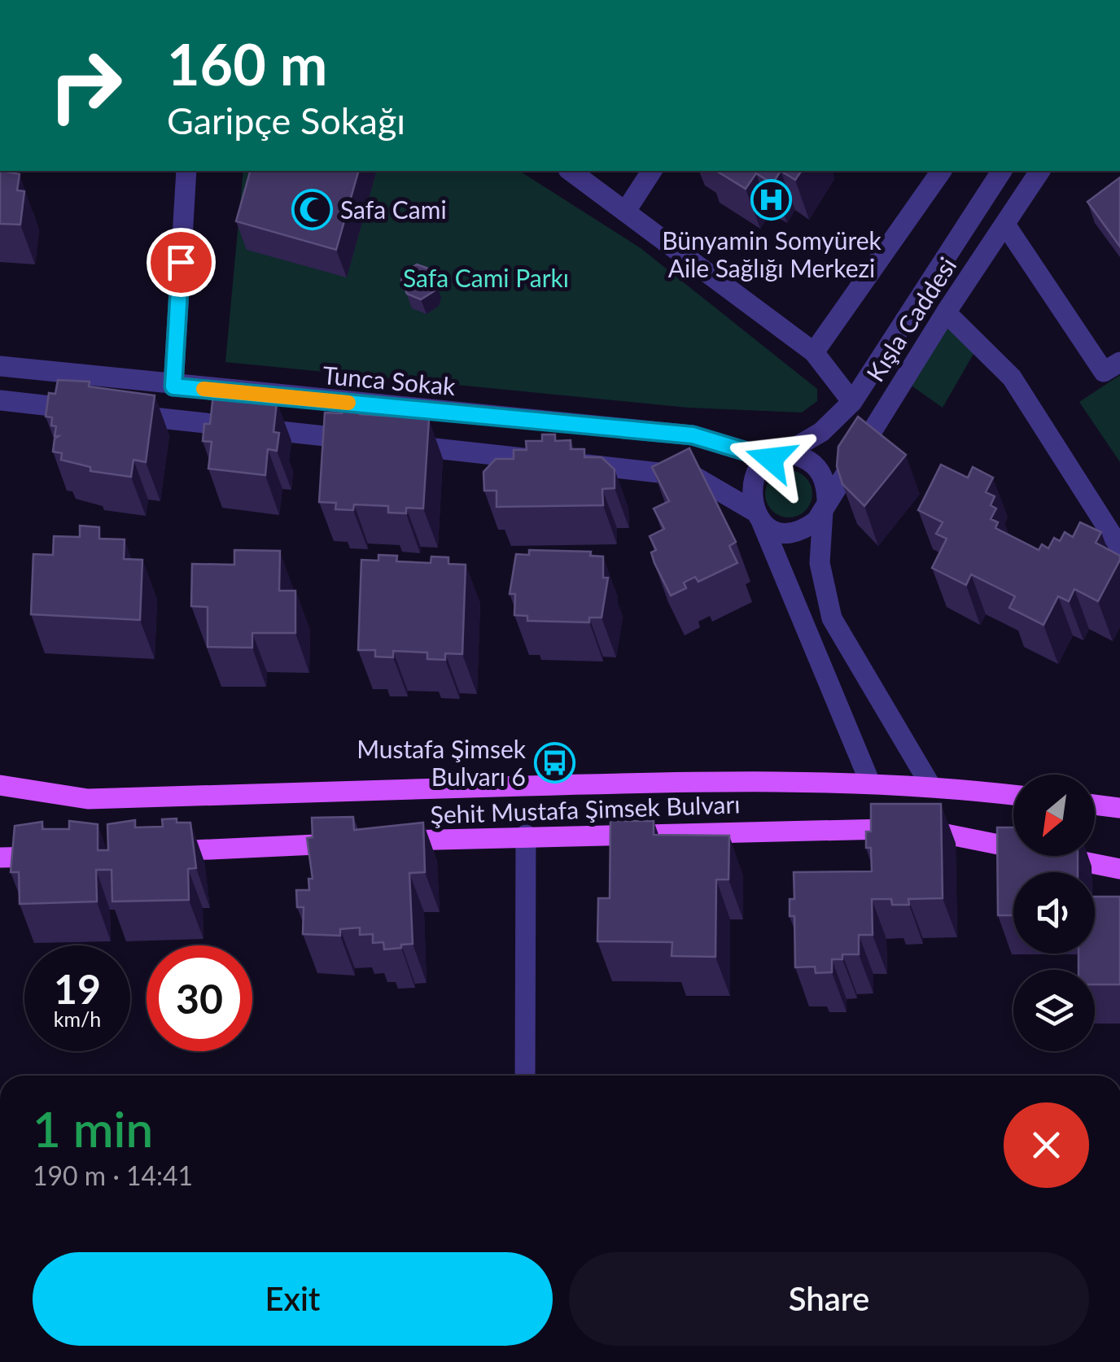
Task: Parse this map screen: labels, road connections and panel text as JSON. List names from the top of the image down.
{
  "streets": {
    "main road": ["Şehit Mustafa Şimsek Bulvarı"],
    "street": ["Kışla Caddesi", "Tunca Sokak"]
  },
  "crossings": [
    ["Kışla Caddesi", "Tunca Sokak"]
  ],
  "parks": ["Safa Cami Parkı"],
  "places": {
    "hospital": ["Bünyamin Somyürek Aile Sağlığı Merkezi"],
    "mosque": ["Safa Cami"],
    "bus stop": ["Mustafa Şimsek Bulvarı 6"]
  },
  "north": "bottom left",
  "page": {
    "turn": ["160 m", "Garipçe Sokağı"],
    "speed": "19 km/h",
    "limit": "30",
    "heading": ["1 min", "190 m · 14:41"],
    "buttons": ["Exit", "Share"]
  }
}
